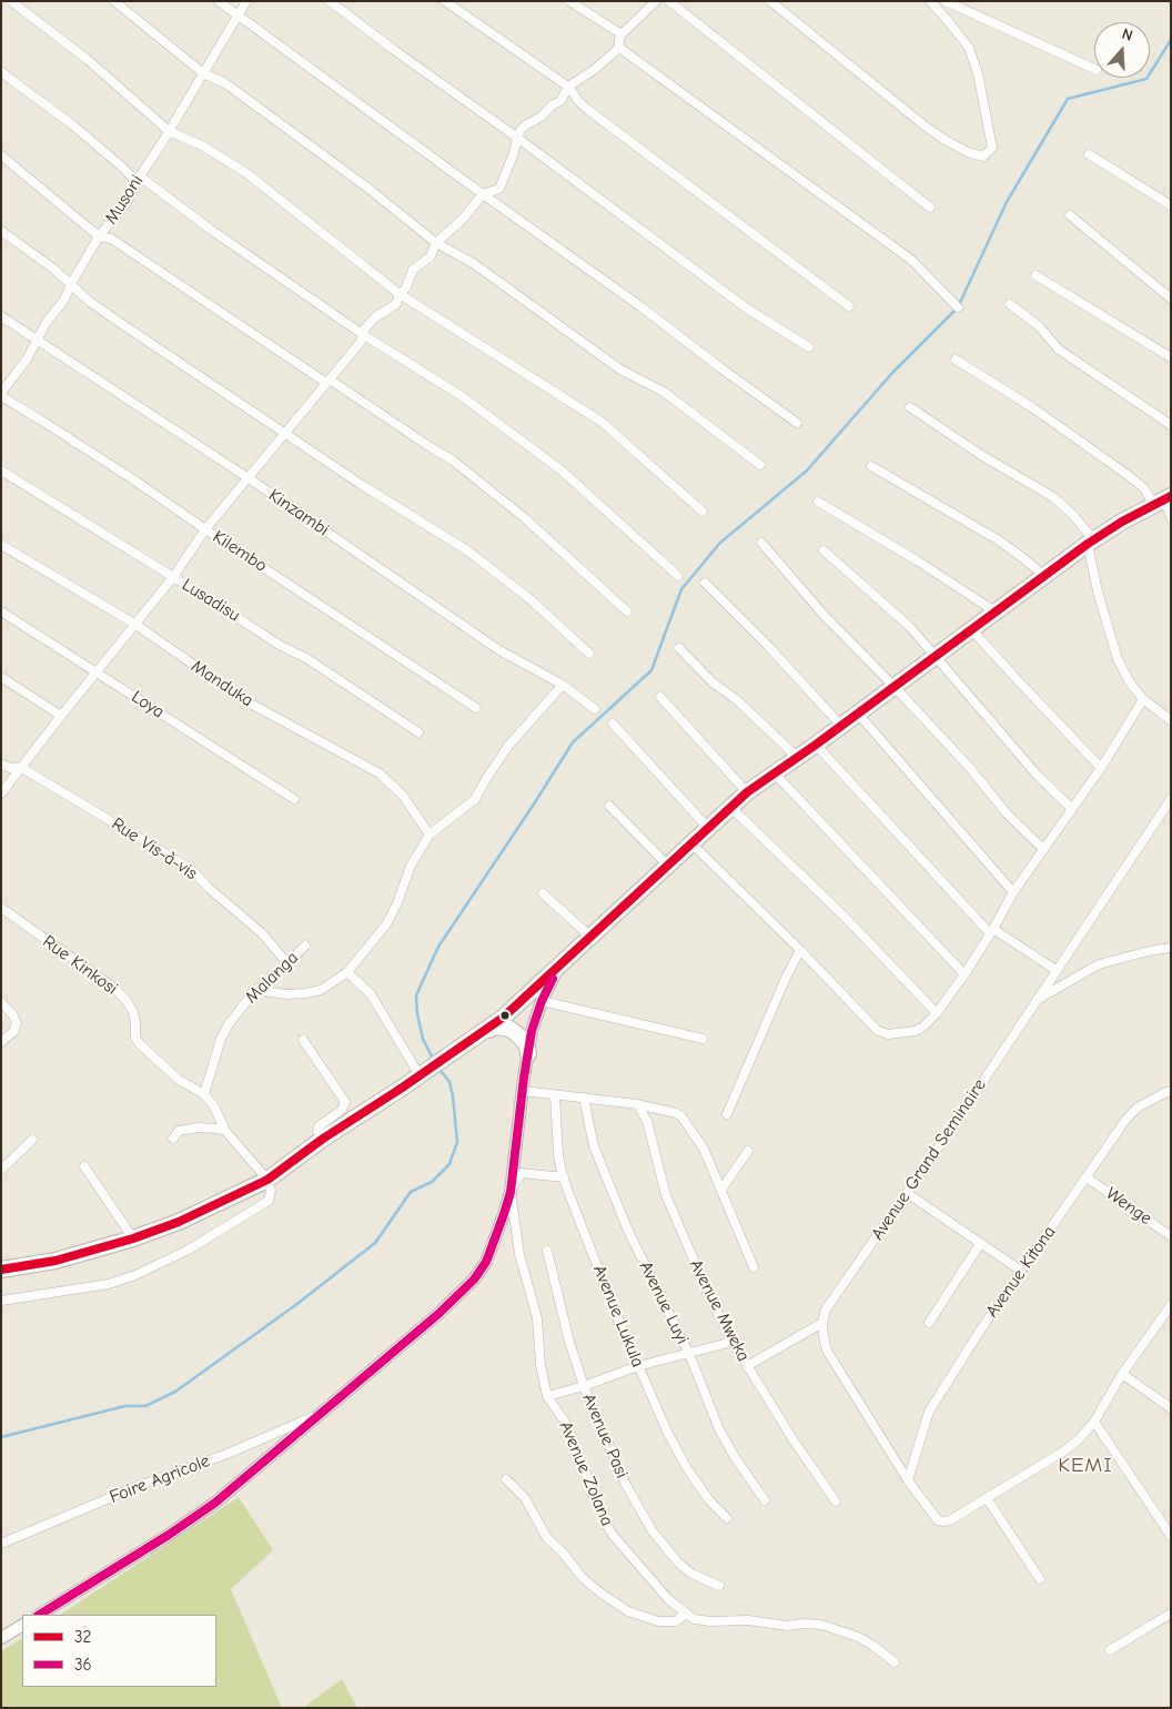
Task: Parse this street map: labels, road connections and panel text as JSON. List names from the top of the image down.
{
  "streets": {
    "street": [
      "Musoni",
      "Kinzambi",
      "Kilembo",
      "Lusadisu",
      "Manduka",
      "Loya",
      "Rue Vis-à-vis",
      "Rue Kinkosi",
      "Malanga",
      "Avenue Grand Seminaire",
      "Wenge",
      "Avenue Kitona",
      "Avenue Luyi",
      "Avenue Mweka",
      "Avenue Lukula",
      "Avenue Pasi",
      "Avenue Zolana",
      "Foire Agricole"
    ]
  },
  "crossings": [
    ["Musoni", "Kinzambi"],
    ["Musoni", "Kilembo"],
    ["Rue Vis-à-vis", "Malanga"],
    ["Rue Kinkosi", "Malanga"],
    ["Wenge", "Avenue Kitona"]
  ],
  "districts": ["KEMI"],
  "lines": ["transit line 32", "transit line 36"],
  "legend": ["32", "36"],
  "north": "top"
}
